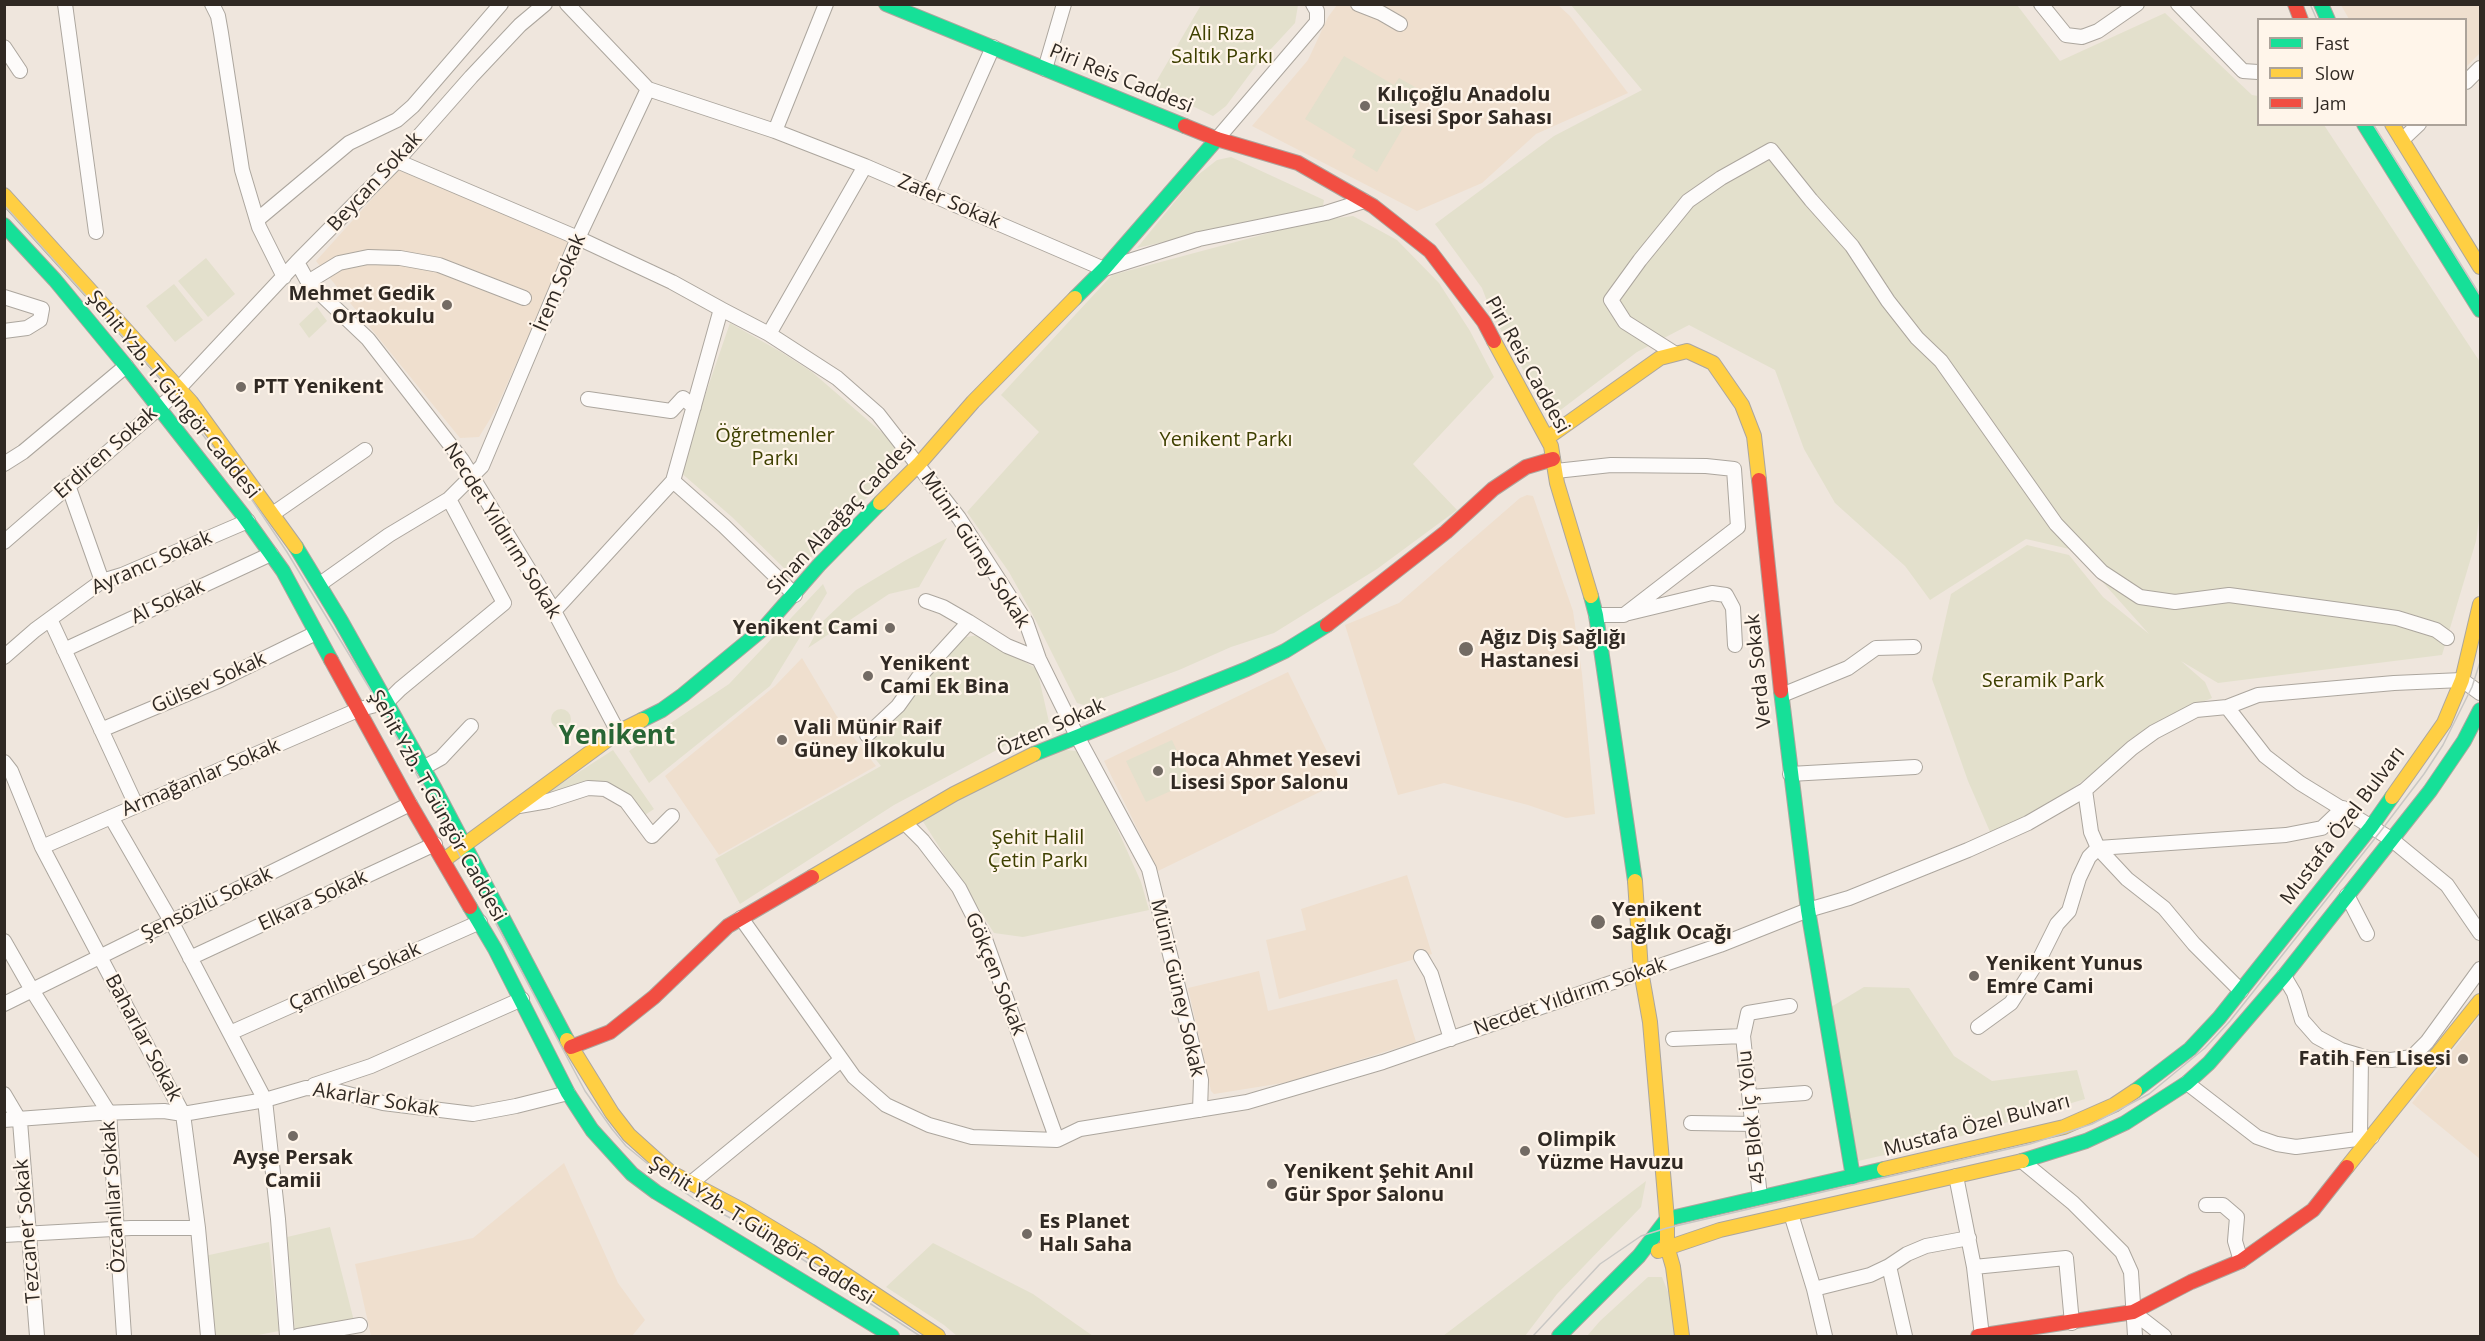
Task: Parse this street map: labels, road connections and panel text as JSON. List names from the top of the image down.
{
  "streets": {
    "main road": [
      "Piri Reis Caddesi",
      "Şehit Yzb. T.Güngör Caddesi",
      "Sinan Alaağaç Caddesi",
      "Verda Sokak",
      "Özten Sokak",
      "Mustafa Özel Bulvarı"
    ],
    "street": [
      "Beycan Sokak",
      "Zafer Sokak",
      "İrem Sokak",
      "Erdiren Sokak",
      "Necdet Yıldırım Sokak",
      "Münir Güney Sokak",
      "Ayrancı Sokak",
      "Al Sokak",
      "Gülsev Sokak",
      "Armağanlar Sokak",
      "Elkara Sokak",
      "Şensözlü Sokak",
      "Gökçen Sokak",
      "Çamlıbel Sokak",
      "Baharlar Sokak",
      "Akarlar Sokak",
      "45 Blok İç Yolu",
      "Özcanlılar Sokak",
      "Tezcaner Sokak"
    ]
  },
  "crossings": [
    ["Piri Reis Caddesi", "Sinan Alaağaç Caddesi"],
    ["Piri Reis Caddesi", "Necdet Yıldırım Sokak"],
    ["Piri Reis Caddesi", "Özten Sokak"],
    ["Piri Reis Caddesi", "Mustafa Özel Bulvarı"],
    ["Beycan Sokak", "Erdiren Sokak"],
    ["Beycan Sokak", "Necdet Yıldırım Sokak"],
    ["Beycan Sokak", "Münir Güney Sokak"],
    ["Zafer Sokak", "İrem Sokak"],
    ["Zafer Sokak", "Sinan Alaağaç Caddesi"],
    ["İrem Sokak", "Şehit Yzb. T.Güngör Caddesi"],
    ["İrem Sokak", "Necdet Yıldırım Sokak"],
    ["İrem Sokak", "Münir Güney Sokak"],
    ["Şehit Yzb. T.Güngör Caddesi", "Erdiren Sokak"],
    ["Şehit Yzb. T.Güngör Caddesi", "Sinan Alaağaç Caddesi"],
    ["Şehit Yzb. T.Güngör Caddesi", "Ayrancı Sokak"],
    ["Şehit Yzb. T.Güngör Caddesi", "Al Sokak"],
    ["Şehit Yzb. T.Güngör Caddesi", "Gülsev Sokak"],
    ["Şehit Yzb. T.Güngör Caddesi", "Özten Sokak"],
    ["Şehit Yzb. T.Güngör Caddesi", "Armağanlar Sokak"],
    ["Şehit Yzb. T.Güngör Caddesi", "Elkara Sokak"],
    ["Şehit Yzb. T.Güngör Caddesi", "Şensözlü Sokak"],
    ["Şehit Yzb. T.Güngör Caddesi", "Çamlıbel Sokak"],
    ["Şehit Yzb. T.Güngör Caddesi", "Akarlar Sokak"],
    ["Sinan Alaağaç Caddesi", "Necdet Yıldırım Sokak"],
    ["Sinan Alaağaç Caddesi", "Münir Güney Sokak"],
    ["Necdet Yıldırım Sokak", "Münir Güney Sokak"],
    ["Necdet Yıldırım Sokak", "Verda Sokak"],
    ["Necdet Yıldırım Sokak", "Özten Sokak"],
    ["Necdet Yıldırım Sokak", "Mustafa Özel Bulvarı"],
    ["Necdet Yıldırım Sokak", "Gökçen Sokak"],
    ["Münir Güney Sokak", "Özten Sokak"],
    ["Verda Sokak", "Mustafa Özel Bulvarı"],
    ["Özten Sokak", "Gökçen Sokak"],
    ["Armağanlar Sokak", "Baharlar Sokak"],
    ["Mustafa Özel Bulvarı", "45 Blok İç Yolu"],
    ["Şensözlü Sokak", "Baharlar Sokak"],
    ["Şensözlü Sokak", "Özcanlılar Sokak"],
    ["Baharlar Sokak", "Akarlar Sokak"],
    ["Akarlar Sokak", "Özcanlılar Sokak"],
    ["Akarlar Sokak", "Tezcaner Sokak"]
  ],
  "districts": ["Yenikent"],
  "parks": [
    "Ali Rıza Saltık Parkı",
    "Öğretmenler Parkı",
    "Yenikent Parkı",
    "Seramik Park",
    "Şehit Halil Çetin Parkı"
  ],
  "places": [
    "Kılıçoğlu Anadolu Lisesi Spor Sahası",
    "Mehmet Gedik Ortaokulu",
    "PTT Yenikent",
    "Yenikent Cami",
    "Ağız Diş Sağlığı Hastanesi",
    "Yenikent Cami Ek Bina",
    "Vali Münir Raif Güney İlkokulu",
    "Hoca Ahmet Yesevi Lisesi Spor Salonu",
    "Yenikent Sağlık Ocağı",
    "Yenikent Yunus Emre Cami",
    "Fatih Fen Lisesi",
    "Ayşe Persak Camii",
    "Olimpik Yüzme Havuzu",
    "Yenikent Şehit Anıl Gür Spor Salonu",
    "Es Planet Halı Saha"
  ],
  "legend": ["Fast", "Slow", "Jam"]
}
